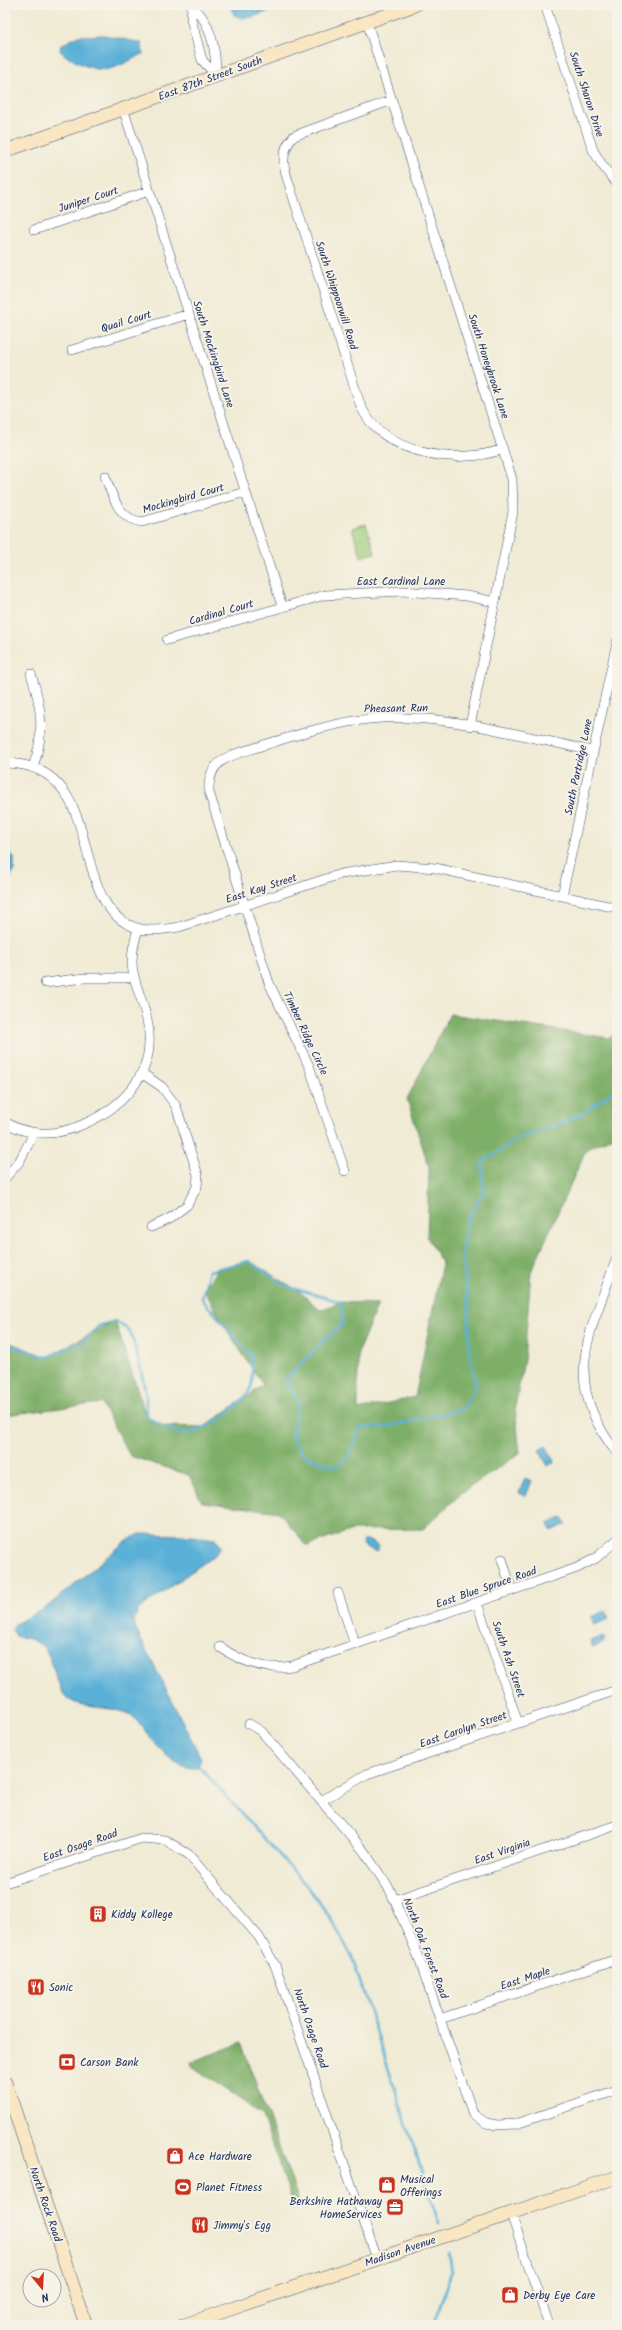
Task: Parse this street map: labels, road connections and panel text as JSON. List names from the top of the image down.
{
  "streets": {
    "main road": ["East 87th Street South", "North Rock Road", "Madison Avenue"],
    "street": [
      "South Sharon Drive",
      "Juniper Court",
      "South Whippoorwill Road",
      "Quail Court",
      "South Mockingbird Lane",
      "South Honeybrook Lane",
      "Mockingbird Court",
      "East Cardinal Lane",
      "Cardinal Court",
      "Pheasant Run",
      "South Partridge Lane",
      "East Kay Street",
      "Timber Ridge Circle",
      "East Blue Spruce Road",
      "South Ash Street",
      "East Carolyn Street",
      "East Osage Road",
      "East Virginia",
      "North Oak Forest Road",
      "East Maple",
      "North Osage Road"
    ]
  },
  "crossings": [
    ["East 87th Street South", "South Mockingbird Lane"],
    ["East 87th Street South", "South Honeybrook Lane"],
    ["Juniper Court", "South Mockingbird Lane"],
    ["South Whippoorwill Road", "South Honeybrook Lane"],
    ["Quail Court", "South Mockingbird Lane"],
    ["South Mockingbird Lane", "Mockingbird Court"],
    ["South Mockingbird Lane", "East Cardinal Lane"],
    ["South Mockingbird Lane", "Cardinal Court"],
    ["South Honeybrook Lane", "East Cardinal Lane"],
    ["South Honeybrook Lane", "Pheasant Run"],
    ["East Cardinal Lane", "Cardinal Court"],
    ["Pheasant Run", "South Partridge Lane"],
    ["Pheasant Run", "Timber Ridge Circle"],
    ["South Partridge Lane", "East Kay Street"],
    ["East Kay Street", "Timber Ridge Circle"],
    ["East Blue Spruce Road", "South Ash Street"],
    ["South Ash Street", "East Carolyn Street"],
    ["East Carolyn Street", "North Oak Forest Road"],
    ["East Osage Road", "North Osage Road"],
    ["East Virginia", "North Oak Forest Road"],
    ["North Oak Forest Road", "East Maple"],
    ["North Osage Road", "Madison Avenue"]
  ],
  "places": {
    "building": ["Kiddy Kollege"],
    "restaurant": ["Sonic", "Jimmy's Egg"],
    "bank": ["Carson Bank"],
    "shop": ["Ace Hardware", "Musical Offerings", "Derby Eye Care"],
    "sports": ["Planet Fitness"],
    "office": ["Berkshire Hathaway HomeServices"]
  },
  "north": "bottom"
}
